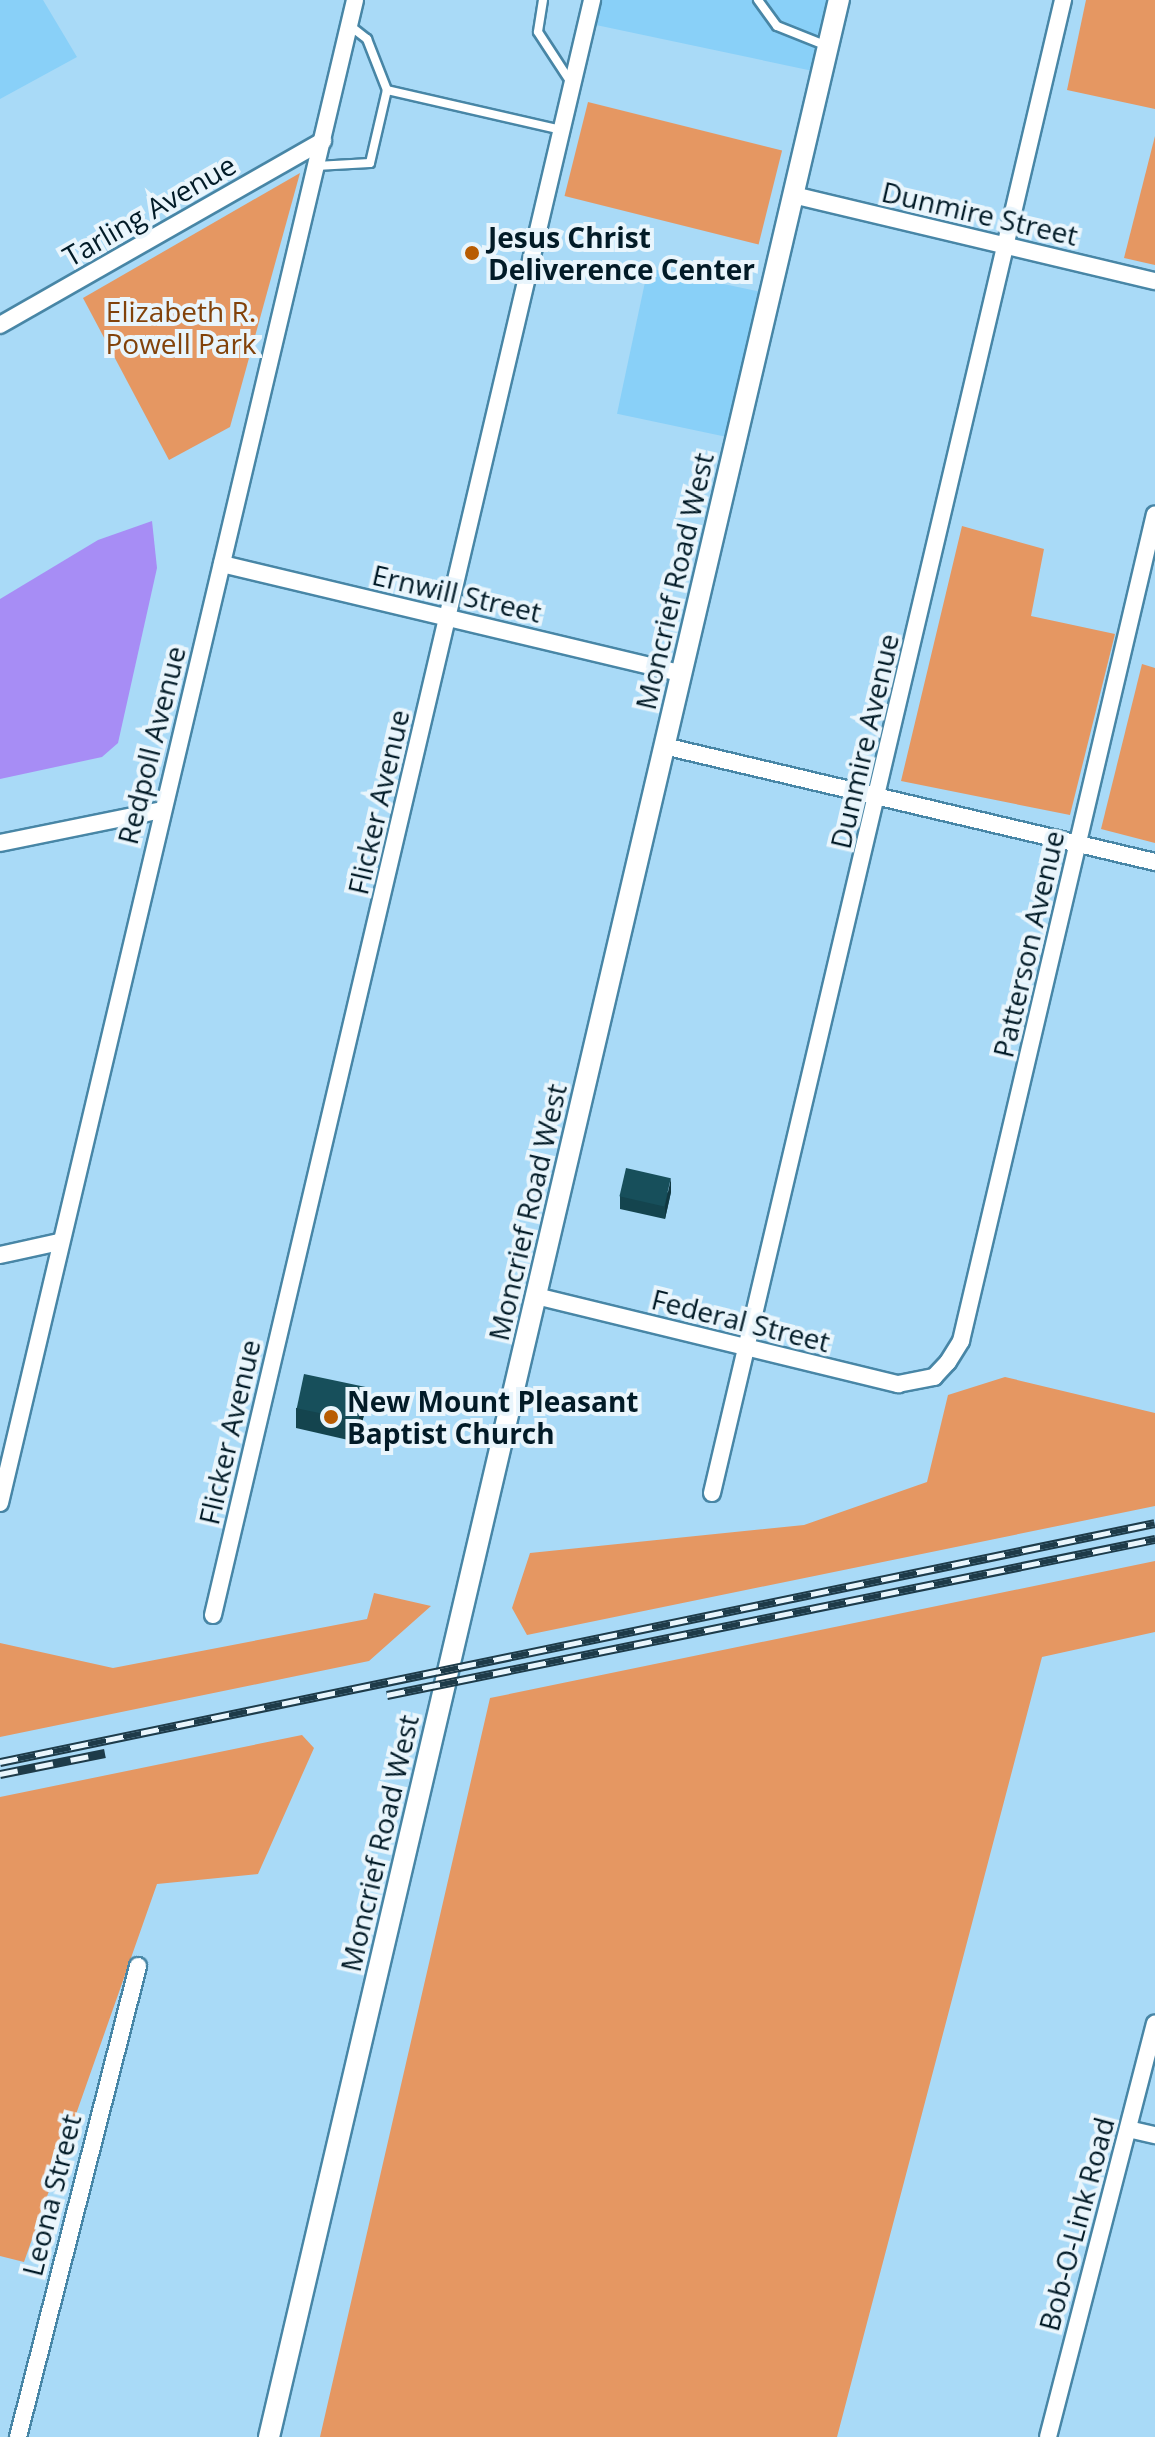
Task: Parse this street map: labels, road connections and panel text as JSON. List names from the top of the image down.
{
  "streets": {
    "street": [
      "Tarling Avenue",
      "Dunmire Street",
      "Moncrief Road West",
      "Ernwill Street",
      "Dunmire Avenue",
      "Redpoll Avenue",
      "Flicker Avenue",
      "Patterson Avenue",
      "Federal Street",
      "Leona Street",
      "Bob-O-Link Road"
    ]
  },
  "crossings": [
    ["Tarling Avenue", "Redpoll Avenue"],
    ["Dunmire Street", "Moncrief Road West"],
    ["Dunmire Street", "Dunmire Avenue"],
    ["Moncrief Road West", "Ernwill Street"],
    ["Moncrief Road West", "Federal Street"],
    ["Ernwill Street", "Redpoll Avenue"],
    ["Ernwill Street", "Flicker Avenue"],
    ["Dunmire Avenue", "Federal Street"],
    ["Patterson Avenue", "Federal Street"]
  ],
  "parks": ["Elizabeth R. Powell Park"],
  "places": ["Jesus Christ Deliverence Center", "New Mount Pleasant Baptist Church"]
}
